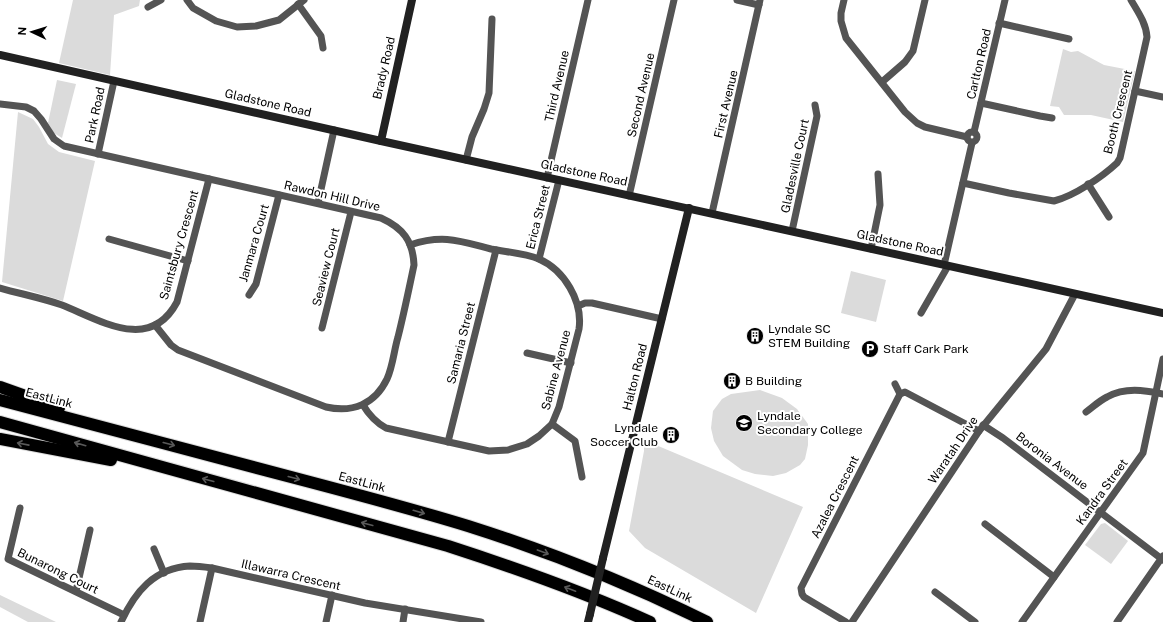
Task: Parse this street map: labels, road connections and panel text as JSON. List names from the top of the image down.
{
  "streets": {
    "highway": ["EastLink"],
    "main road": ["Brady Road", "Gladstone Road", "Halton Road"],
    "street": [
      "Carlton Road",
      "Third Avenue",
      "Second Avenue",
      "First Avenue",
      "Booth Crescent",
      "Park Road",
      "Gladesville Court",
      "Rawdon Hill Drive",
      "Erica Street",
      "Janmara Court",
      "Saintsbury Crescent",
      "Seaview Court",
      "Samaria Street",
      "Sabine Avenue",
      "Waratah Drive",
      "Boronia Avenue",
      "Kandra Street",
      "Azalea Crescent",
      "Bunarong Court",
      "Illawarra Crescent"
    ]
  },
  "crossings": [
    ["Carlton Road", "Gladstone Road"],
    ["Carlton Road", "Booth Crescent"],
    ["Brady Road", "Gladstone Road"],
    ["Third Avenue", "Gladstone Road"],
    ["Second Avenue", "Gladstone Road"],
    ["Gladstone Road", "First Avenue"],
    ["Gladstone Road", "Park Road"],
    ["Gladstone Road", "Gladesville Court"],
    ["Gladstone Road", "Erica Street"],
    ["Gladstone Road", "Halton Road"],
    ["Gladstone Road", "Waratah Drive"],
    ["Park Road", "Rawdon Hill Drive"],
    ["Rawdon Hill Drive", "Janmara Court"],
    ["Rawdon Hill Drive", "Saintsbury Crescent"],
    ["Rawdon Hill Drive", "Seaview Court"],
    ["Rawdon Hill Drive", "Sabine Avenue"],
    ["Erica Street", "Sabine Avenue"],
    ["Samaria Street", "Sabine Avenue"],
    ["Waratah Drive", "Boronia Avenue"],
    ["Boronia Avenue", "Kandra Street"],
    ["Bunarong Court", "Illawarra Crescent"]
  ],
  "places": {
    "building": ["Lyndale SC STEM Building", "B Building", "Lyndale Soccer Club"],
    "parking": ["Staff Cark Park"],
    "school or university": ["Lyndale Secondary College"]
  },
  "north": "left"
}
